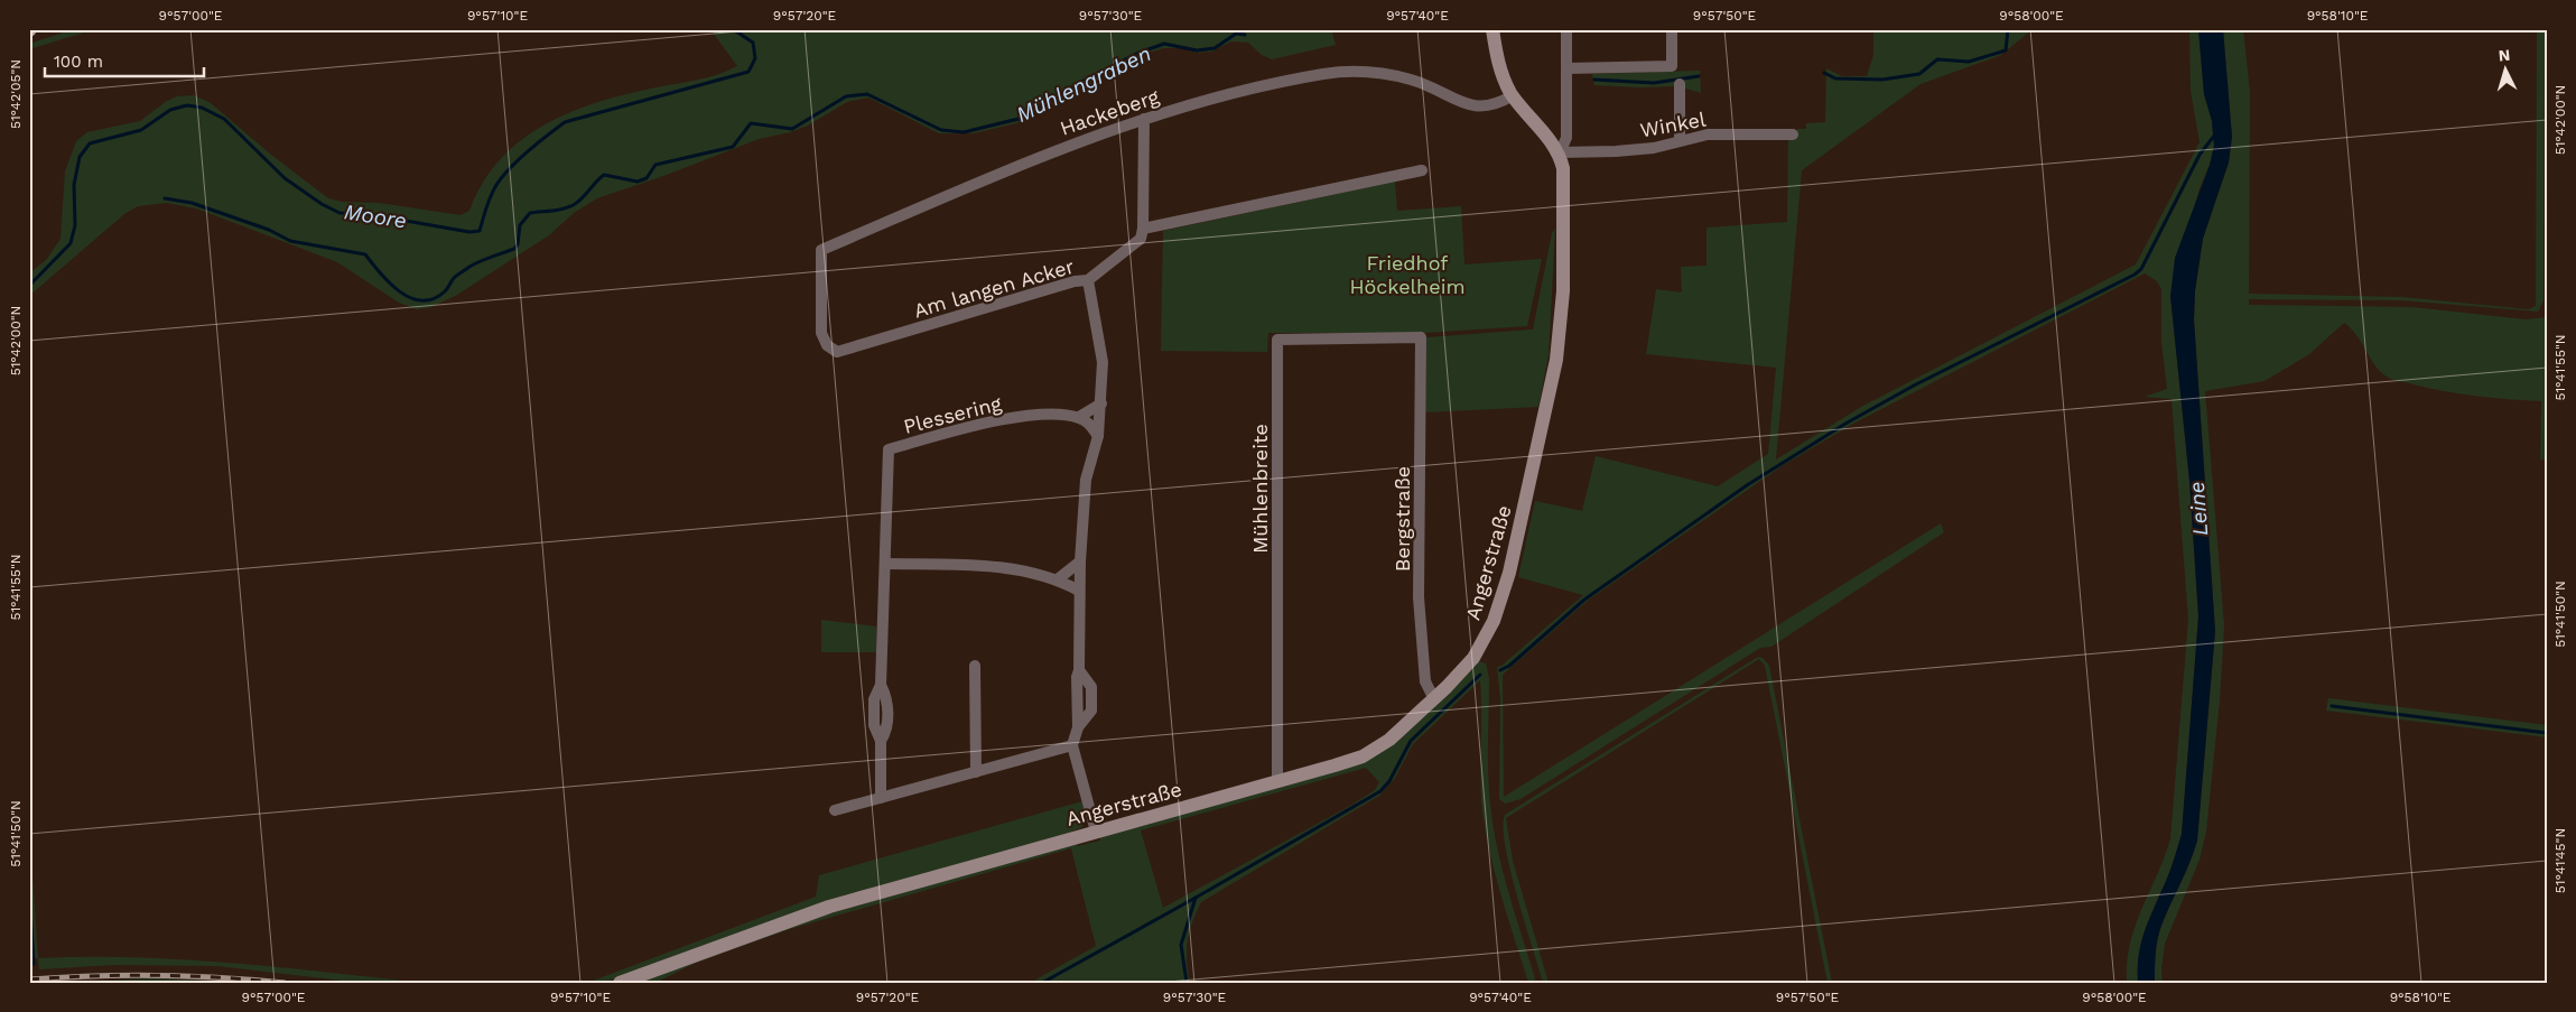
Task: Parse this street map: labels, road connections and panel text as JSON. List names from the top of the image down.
{
  "streets": {
    "street": [
      "Hackeberg",
      "Winkel",
      "Am langen Acker",
      "Plessering",
      "Mühlenbreite",
      "Bergstraße",
      "Angerstraße"
    ]
  },
  "crossings": [
    ["Hackeberg", "Am langen Acker"],
    ["Winkel", "Angerstraße"],
    ["Mühlenbreite", "Bergstraße"],
    ["Mühlenbreite", "Angerstraße"],
    ["Bergstraße", "Angerstraße"]
  ],
  "water": ["Mühlengraben", "Moore", "Leine"],
  "parks": ["Friedhof Höckelheim"],
  "scale_bar": "100 m",
  "north": "top",
  "coordinates": [
    "9°57'00\"E",
    "9°57'10\"E",
    "9°57'20\"E",
    "9°57'30\"E",
    "9°57'40\"E",
    "9°57'50\"E",
    "9°58'00\"E",
    "9°58'10\"E",
    "51°42'05\"N",
    "51°42'00\"N",
    "51°41'55\"N",
    "51°41'50\"N",
    "51°41'45\"N"
  ]
}
